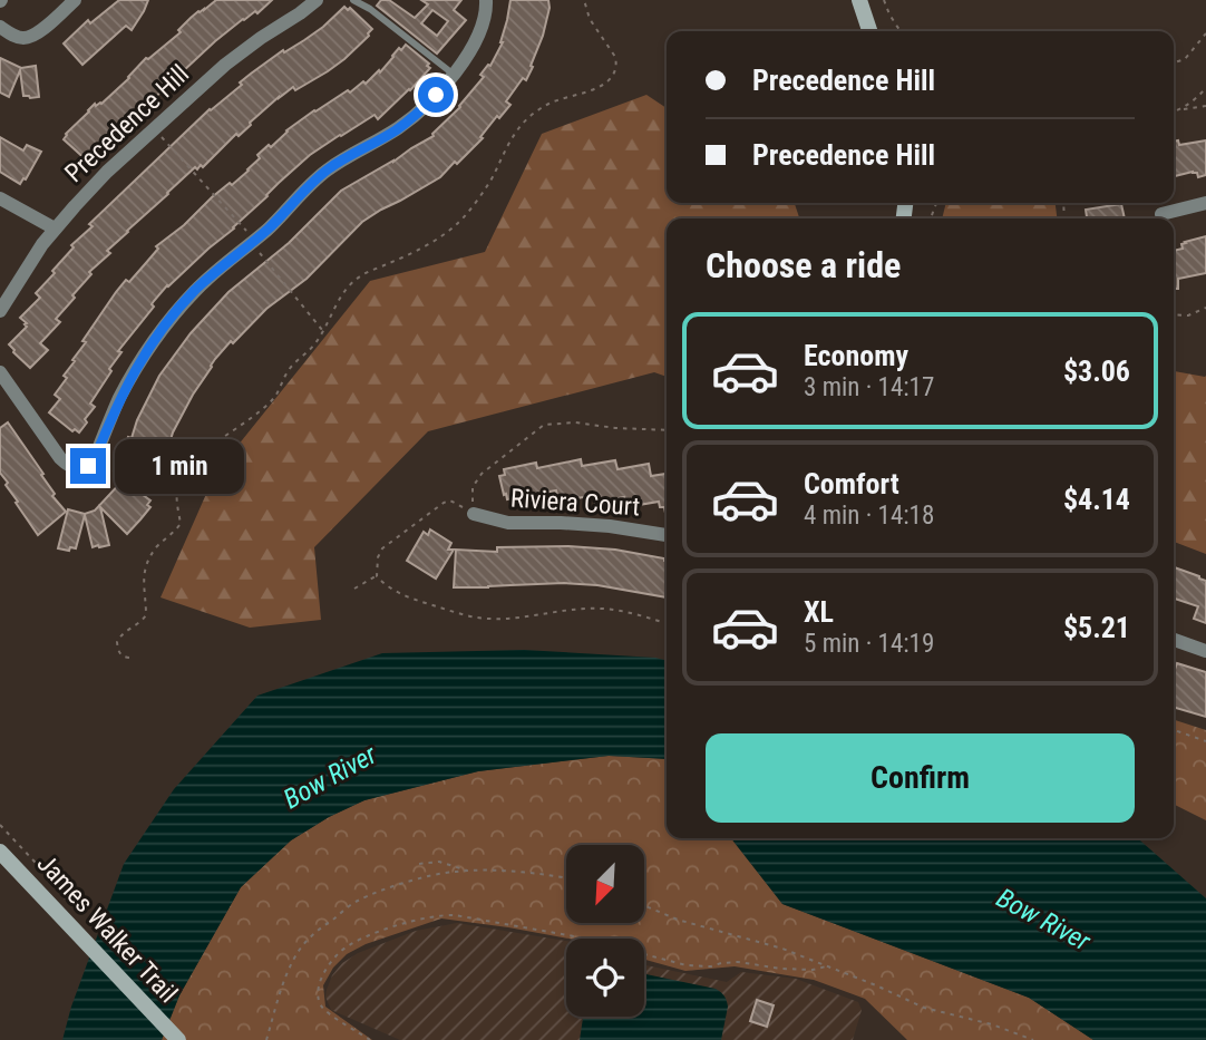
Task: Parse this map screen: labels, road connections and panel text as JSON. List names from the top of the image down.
{
  "streets": {
    "main road": ["James Walker Trail"],
    "street": ["Precedence Hill", "Riviera Court"]
  },
  "water": ["Bow River"],
  "north": "bottom left",
  "page": {
    "banner": ["Precedence Hill", "Precedence Hill"],
    "heading": "Choose a ride",
    "list": [
      {
        "name": "Economy",
        "note": "3 min · 14:17",
        "value": "$3.06"
      },
      {
        "name": "Comfort",
        "note": "4 min · 14:18",
        "value": "$4.14"
      },
      {
        "name": "XL",
        "note": "5 min · 14:19",
        "value": "$5.21"
      }
    ],
    "bubble": "1 min",
    "buttons": "Confirm"
  }
}
